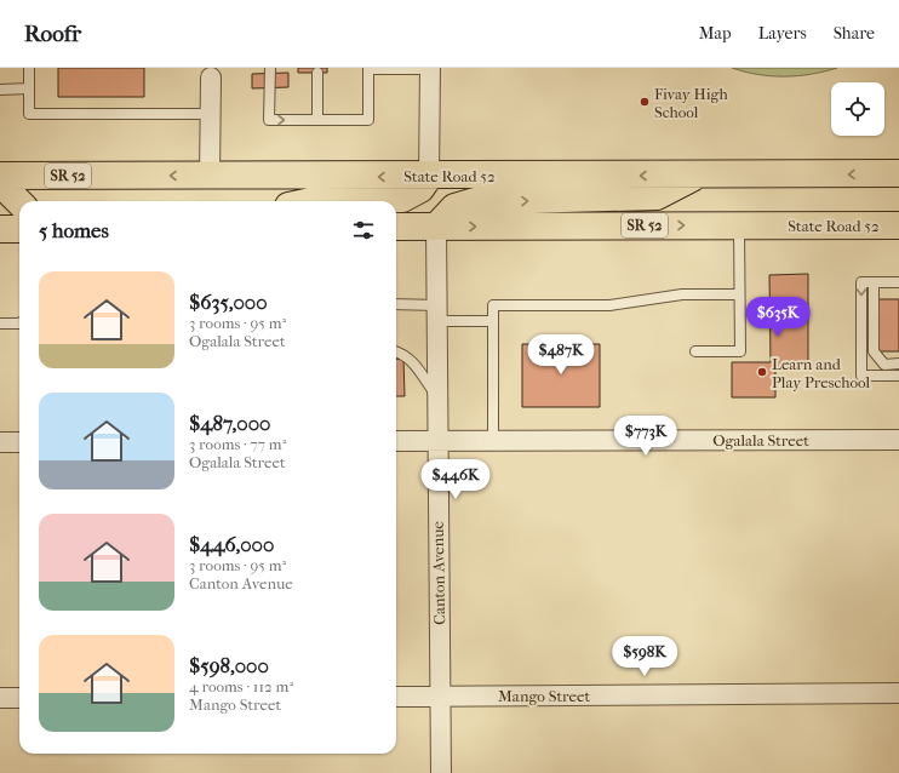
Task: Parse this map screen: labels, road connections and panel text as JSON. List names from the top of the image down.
{
  "streets": {
    "main road": ["SR 52", "State Road 52"],
    "street": ["Ogalala Street", "Canton Avenue", "Mango Street"]
  },
  "crossings": [
    ["State Road 52", "Canton Avenue"],
    ["Ogalala Street", "Canton Avenue"],
    ["Canton Avenue", "Mango Street"]
  ],
  "places": ["Fivay High School", "Learn and Play Preschool"],
  "page": {
    "header": "Roofr",
    "nav": ["Map", "Layers", "Share"],
    "heading": "5 homes",
    "list": [
      {
        "name": "$635,000",
        "note": "3 rooms · 95 m² · Ogalala Street"
      },
      {
        "name": "$487,000",
        "note": "3 rooms · 77 m² · Ogalala Street"
      },
      {
        "name": "$446,000",
        "note": "3 rooms · 95 m² · Canton Avenue"
      },
      {
        "name": "$598,000",
        "note": "4 rooms · 112 m² · Mango Street"
      }
    ],
    "price": [
      "$635K",
      "$487K",
      "$773K",
      "$446K",
      "$598K"
    ]
  }
}
